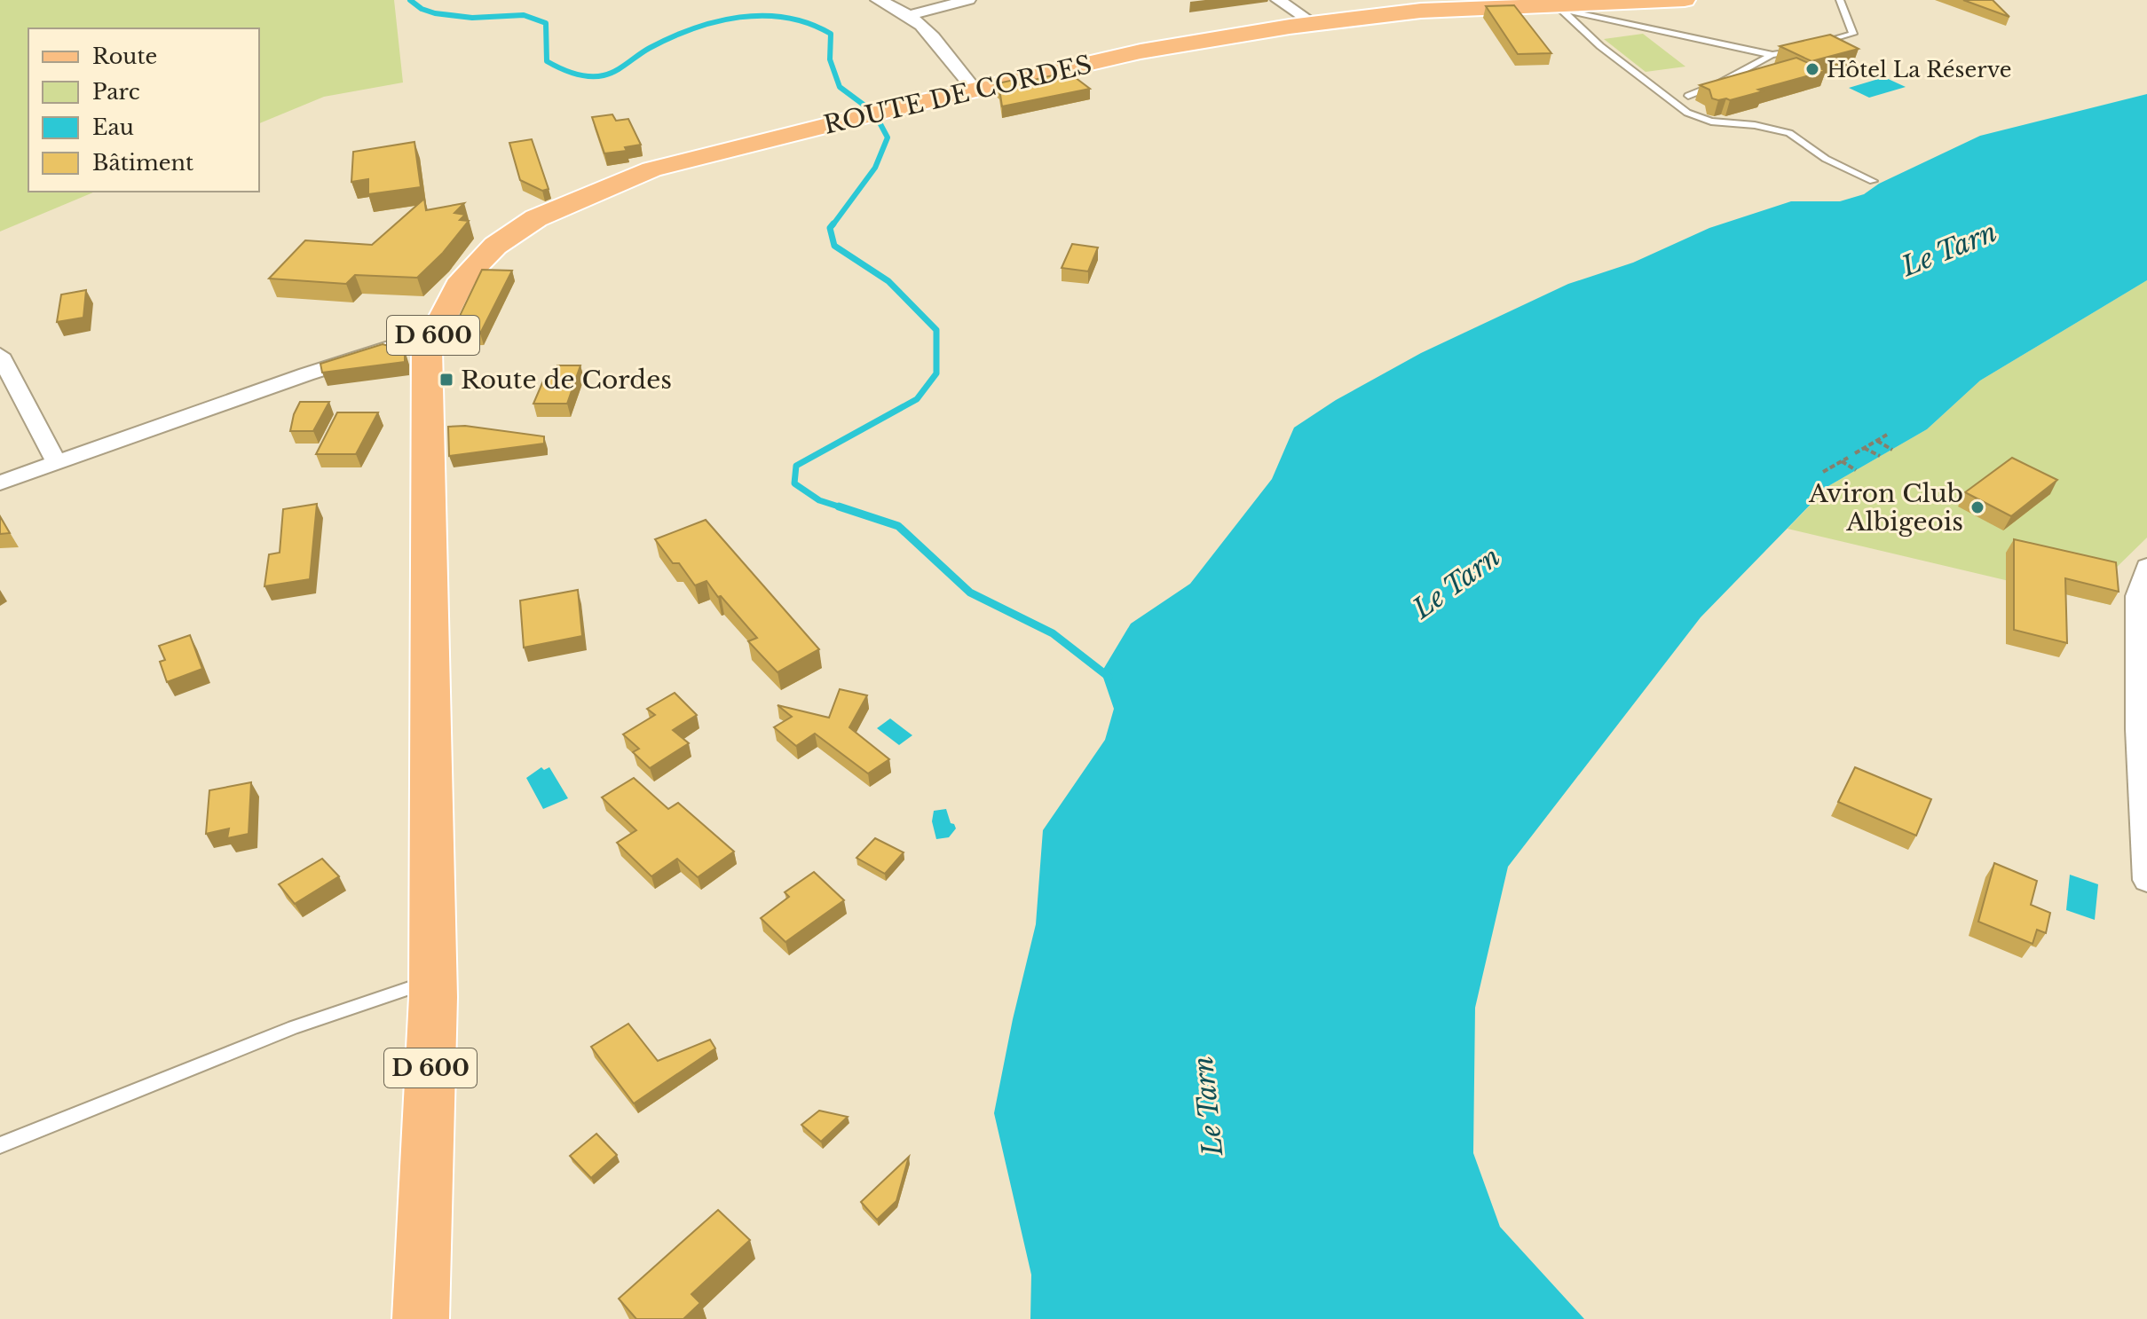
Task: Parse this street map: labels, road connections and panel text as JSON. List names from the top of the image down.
{
  "streets": {
    "main road": ["ROUTE DE CORDES", "D 600"]
  },
  "water": ["Le Tarn"],
  "places": {
    "other": ["Hôtel La Réserve", "Aviron Club Albigeois"],
    "transit": ["Route de Cordes"]
  },
  "legend": [
    "Route",
    "Parc",
    "Eau",
    "Bâtiment"
  ]
}
